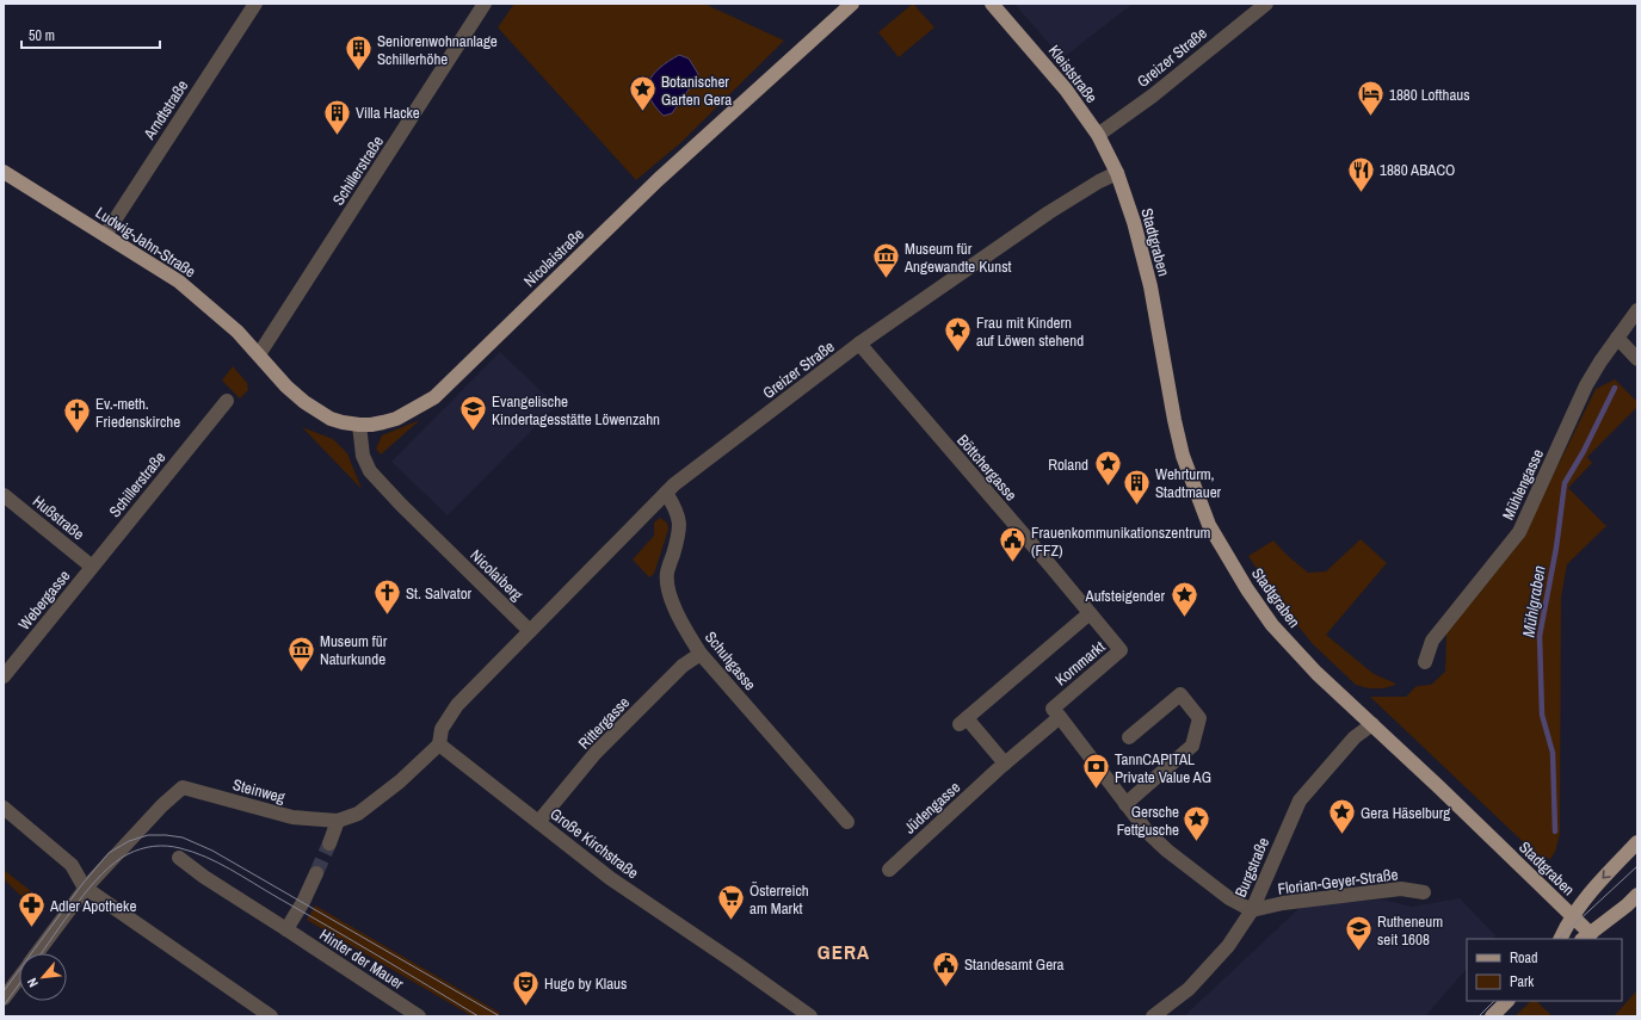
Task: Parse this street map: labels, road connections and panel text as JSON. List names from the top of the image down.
{
  "streets": {
    "main road": [
      "Kleiststraße",
      "Ludwig-Jahn-Straße",
      "Stadtgraben",
      "Nicolaistraße"
    ],
    "street": [
      "Greizer Straße",
      "Arndtstraße",
      "Schillerstraße",
      "Böttchergasse",
      "Mühlengasse",
      "Hußstraße",
      "Nicolaiberg",
      "Webergasse",
      "Schuhgasse",
      "Kornmarkt",
      "Rittergasse",
      "Steinweg",
      "Jüdengasse",
      "Große Kirchstraße",
      "Burgstraße",
      "Florian-Geyer-Straße",
      "Hinter der Mauer"
    ]
  },
  "crossings": [
    ["Greizer Straße", "Kleiststraße"],
    ["Greizer Straße", "Stadtgraben"],
    ["Greizer Straße", "Böttchergasse"],
    ["Greizer Straße", "Nicolaiberg"],
    ["Greizer Straße", "Schuhgasse"],
    ["Kleiststraße", "Stadtgraben"],
    ["Arndtstraße", "Ludwig-Jahn-Straße"],
    ["Schillerstraße", "Ludwig-Jahn-Straße"],
    ["Schillerstraße", "Nicolaistraße"],
    ["Schillerstraße", "Hußstraße"],
    ["Schillerstraße", "Webergasse"],
    ["Ludwig-Jahn-Straße", "Nicolaistraße"],
    ["Stadtgraben", "Burgstraße"],
    ["Nicolaistraße", "Nicolaiberg"],
    ["Böttchergasse", "Kornmarkt"],
    ["Hußstraße", "Webergasse"],
    ["Schuhgasse", "Rittergasse"],
    ["Kornmarkt", "Jüdengasse"],
    ["Rittergasse", "Große Kirchstraße"],
    ["Steinweg", "Große Kirchstraße"],
    ["Burgstraße", "Florian-Geyer-Straße"]
  ],
  "districts": ["GERA"],
  "water": ["Mühlgraben"],
  "places": {
    "building": ["Seniorenwohnanlage Schillerhöhe", "Villa Hacke", "Wehrturm, Stadtmauer"],
    "place": [
      "Botanischer Garten Gera",
      "Frau mit Kindern auf Löwen stehend",
      "Roland",
      "Aufsteigender",
      "Gera Häselburg",
      "Gersche Fettgusche"
    ],
    "hotel": ["1880 Lofthaus"],
    "restaurant": ["1880 ABACO"],
    "museum": ["Museum für Angewandte Kunst", "Museum für Naturkunde"],
    "school or university": ["Evangelische Kindertagesstätte Löwenzahn", "Rutheneum seit 1608"],
    "church": ["Ev.-meth. Friedenskirche", "St. Salvator"],
    "public building": ["Frauenkommunikationszentrum (FFZ)", "Standesamt Gera"],
    "bank": ["TannCAPITAL Private Value AG"],
    "supermarket": ["Österreich am Markt"],
    "pharmacy": ["Adler Apotheke"],
    "theatre": ["Hugo by Klaus"]
  },
  "legend": ["Road", "Park"],
  "scale_bar": "50 m",
  "north": "bottom left"
}
